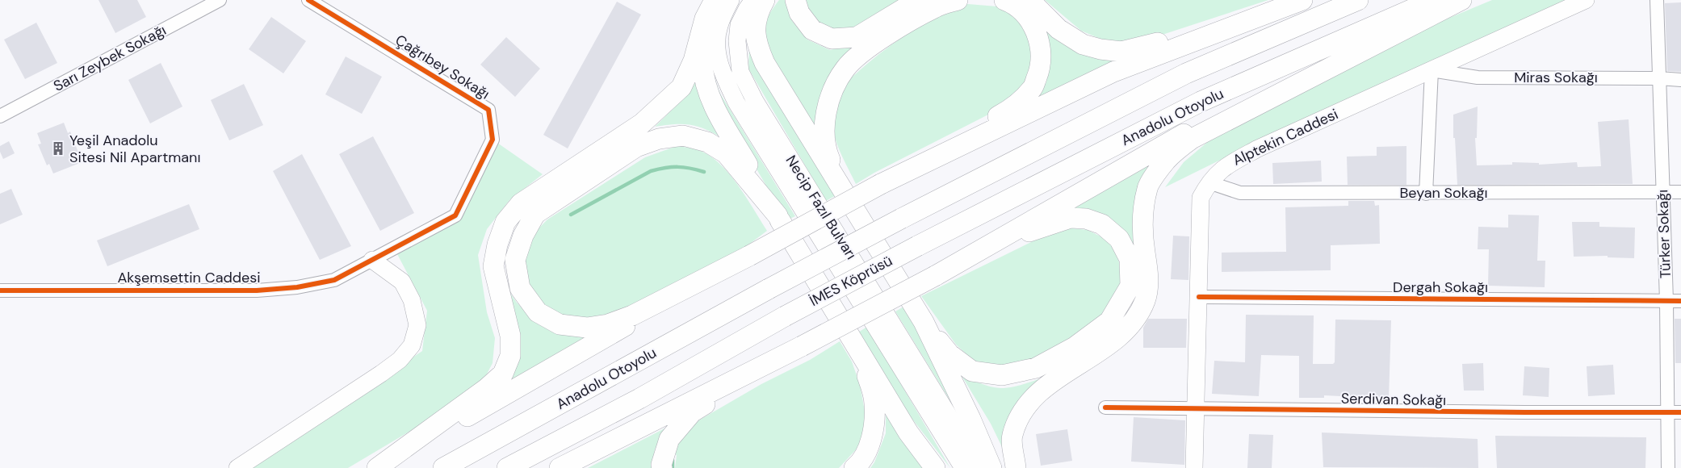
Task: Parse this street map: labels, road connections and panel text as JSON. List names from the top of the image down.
{
  "streets": {
    "highway": ["Anadolu Otoyolu", "İMES Köprüsü"],
    "main road": ["Alptekin Caddesi", "Necip Fazıl Bulvarı"],
    "street": [
      "Sarı Zeybek Sokağı",
      "Çağrıbey Sokağı",
      "Miras Sokağı",
      "Beyan Sokağı",
      "Türker Sokağı",
      "Akşemsettin Caddesi",
      "Dergah Sokağı",
      "Serdivan Sokağı"
    ]
  },
  "crossings": [
    ["Çağrıbey Sokağı", "Akşemsettin Caddesi"],
    ["Miras Sokağı", "Alptekin Caddesi"],
    ["Miras Sokağı", "Türker Sokağı"],
    ["Anadolu Otoyolu", "İMES Köprüsü"],
    ["Alptekin Caddesi", "Beyan Sokağı"],
    ["Alptekin Caddesi", "Dergah Sokağı"],
    ["Alptekin Caddesi", "Serdivan Sokağı"],
    ["Beyan Sokağı", "Türker Sokağı"],
    ["Türker Sokağı", "Dergah Sokağı"],
    ["Türker Sokağı", "Serdivan Sokağı"]
  ],
  "places": {
    "building": ["Yeşil Anadolu Sitesi Nil Apartmanı"]
  }
}
